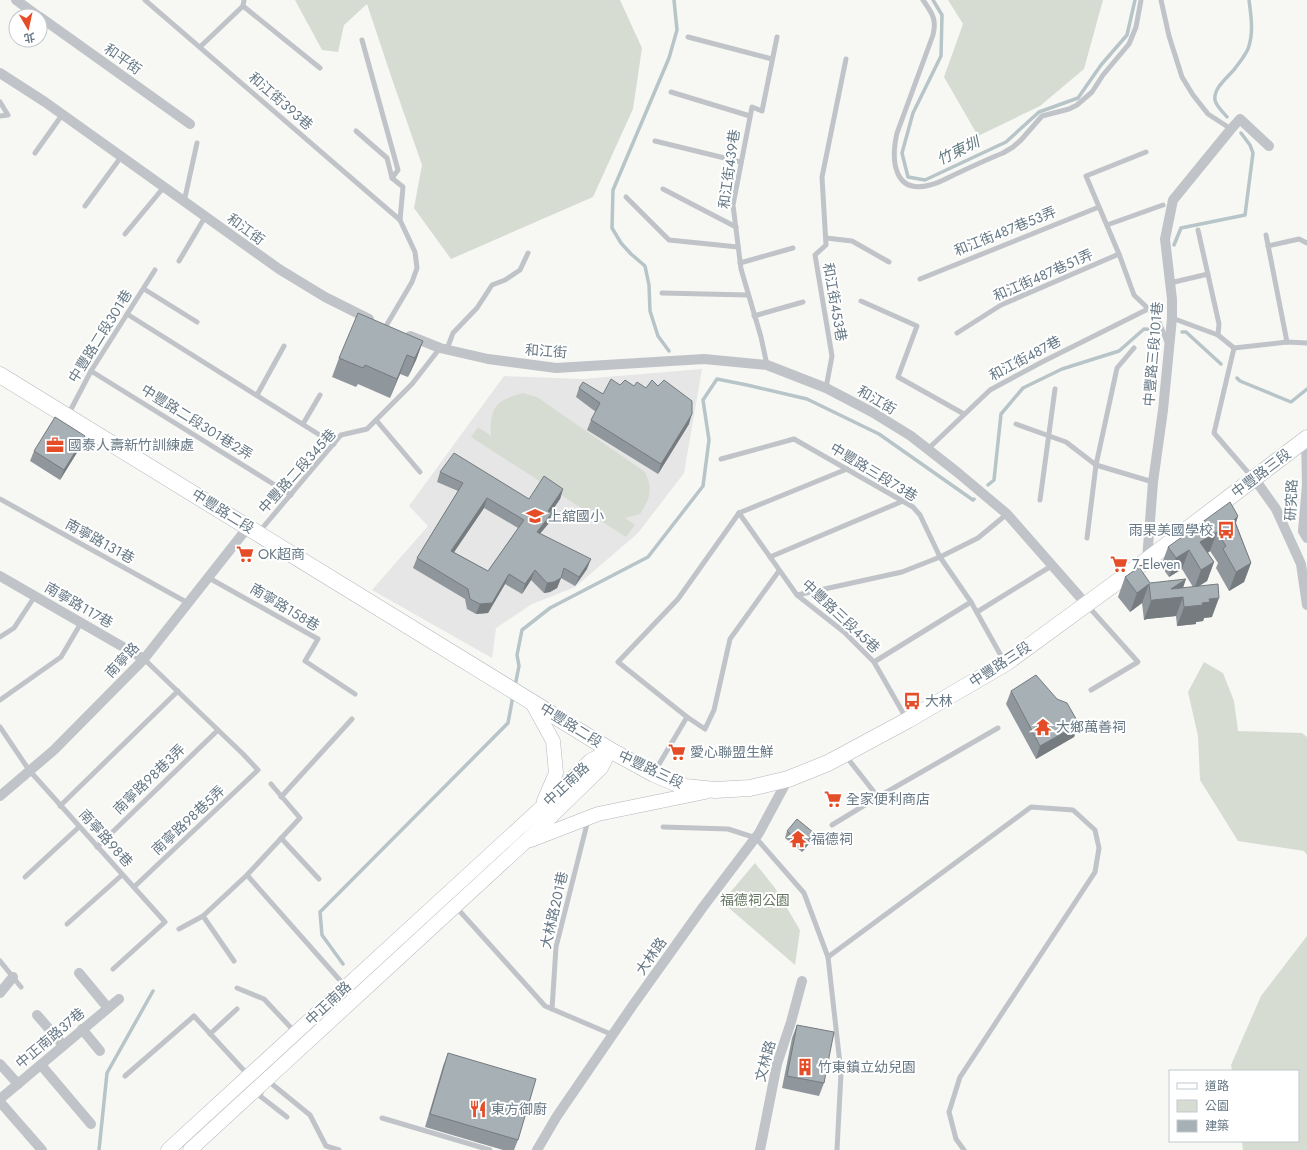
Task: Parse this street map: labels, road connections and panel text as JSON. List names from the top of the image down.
{
  "streets": {
    "main road": ["中豐路三段", "中豐路二段"],
    "street": [
      "和平街",
      "和江街",
      "中豐路三段101巷",
      "研究路",
      "南寧路117巷",
      "南寧路",
      "中正南路",
      "大林路",
      "中正南路37巷",
      "文林路"
    ],
    "lane": [
      "和江街393巷",
      "和江街439巷",
      "和江街487巷53弄",
      "和江街487巷51弄",
      "和江街453巷",
      "中豐路二段301巷",
      "和江街487巷",
      "中豐路二段301巷2弄",
      "中豐路二段345巷",
      "中豐路三段73巷",
      "南寧路131巷",
      "南寧路158巷",
      "中豐路三段45巷",
      "南寧路98巷3弄",
      "南寧路98巷5弄",
      "南寧路98巷",
      "大林路201巷"
    ]
  },
  "crossings": [
    ["和江街393巷", "和江街"],
    ["和江街439巷", "和江街"],
    ["和江街", "和江街453巷"],
    ["和江街", "和江街487巷"],
    ["和江街", "中豐路二段345巷"],
    ["和江街", "中豐路三段"],
    ["中豐路二段301巷", "中豐路二段301巷2弄"],
    ["中豐路二段301巷", "中豐路二段"],
    ["中豐路三段101巷", "中豐路三段"],
    ["中豐路二段301巷2弄", "中豐路二段345巷"],
    ["中豐路二段345巷", "中豐路二段"],
    ["中豐路二段345巷", "南寧路"],
    ["中豐路三段73巷", "中豐路三段"],
    ["中豐路三段", "研究路"],
    ["中豐路三段", "中豐路二段"],
    ["中豐路三段", "中豐路三段45巷"],
    ["中豐路三段", "中正南路"],
    ["中豐路三段", "大林路"],
    ["中豐路二段", "南寧路"],
    ["中豐路二段", "中正南路"],
    ["南寧路131巷", "南寧路"],
    ["南寧路117巷", "南寧路"],
    ["南寧路158巷", "南寧路"],
    ["南寧路", "南寧路98巷"],
    ["南寧路98巷3弄", "南寧路98巷5弄"],
    ["南寧路98巷3弄", "南寧路98巷"],
    ["南寧路98巷5弄", "南寧路98巷"]
  ],
  "water": ["竹東圳"],
  "parks": ["福德祠公園"],
  "places": {
    "office": ["國泰人壽新竹訓練處"],
    "school or university": ["上舘國小"],
    "bus stop": ["雨果美國學校", "大林"],
    "supermarket": [
      "OK超商",
      "7-Eleven",
      "愛心聯盟生鮮",
      "全家便利商店"
    ],
    "temple": ["大鄉萬善祠", "福德祠"],
    "building": ["竹東鎮立幼兒園"],
    "restaurant": ["東方御廚"]
  },
  "legend": ["道路", "公園", "建築"],
  "north": "bottom"
}
